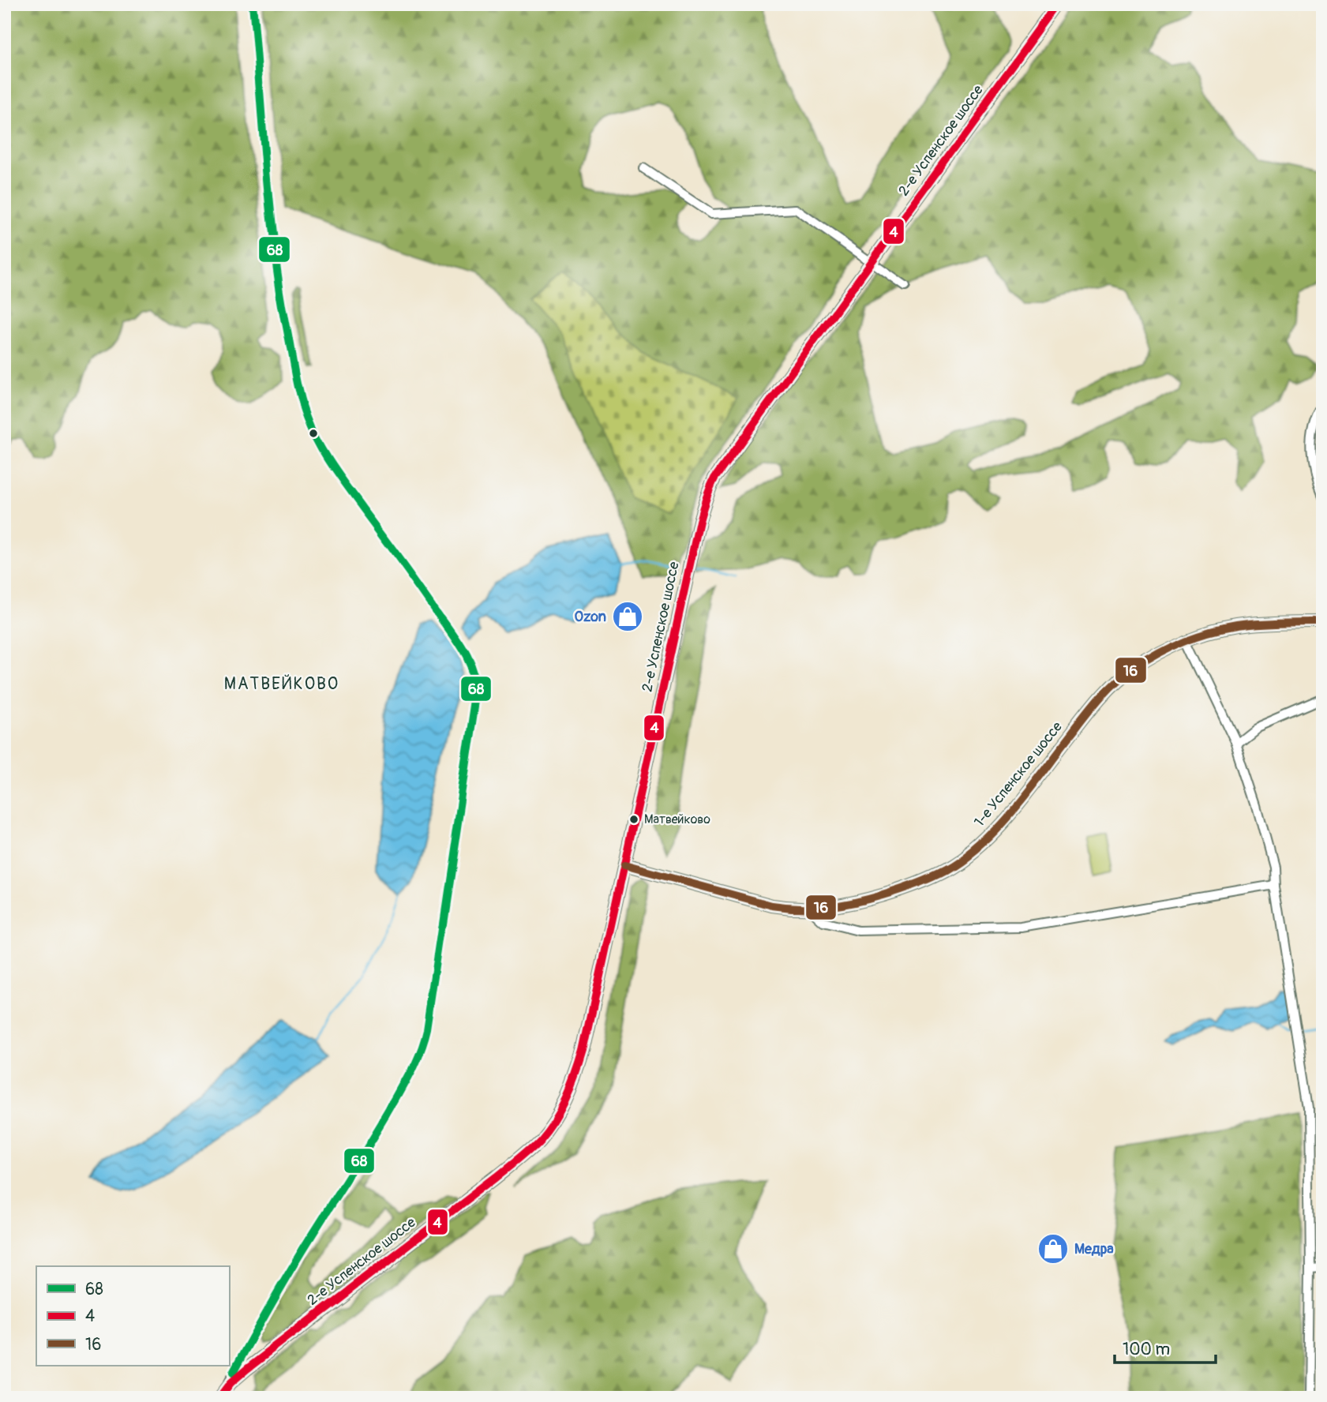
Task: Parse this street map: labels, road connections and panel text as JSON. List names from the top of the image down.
{
  "streets": {
    "main road": ["2-е Успенское шоссе", "1-е Успенское шоссе"]
  },
  "crossings": [
    ["2-е Успенское шоссе", "1-е Успенское шоссе"]
  ],
  "districts": ["МАТВЕЙКОВО"],
  "places": {
    "shop": ["Ozon", "Медра"],
    "other": ["Матвейково"]
  },
  "lines": ["transit line 68", "transit line 4", "transit line 16"],
  "legend": ["68", "4", "16"],
  "scale_bar": "100 m"
}
